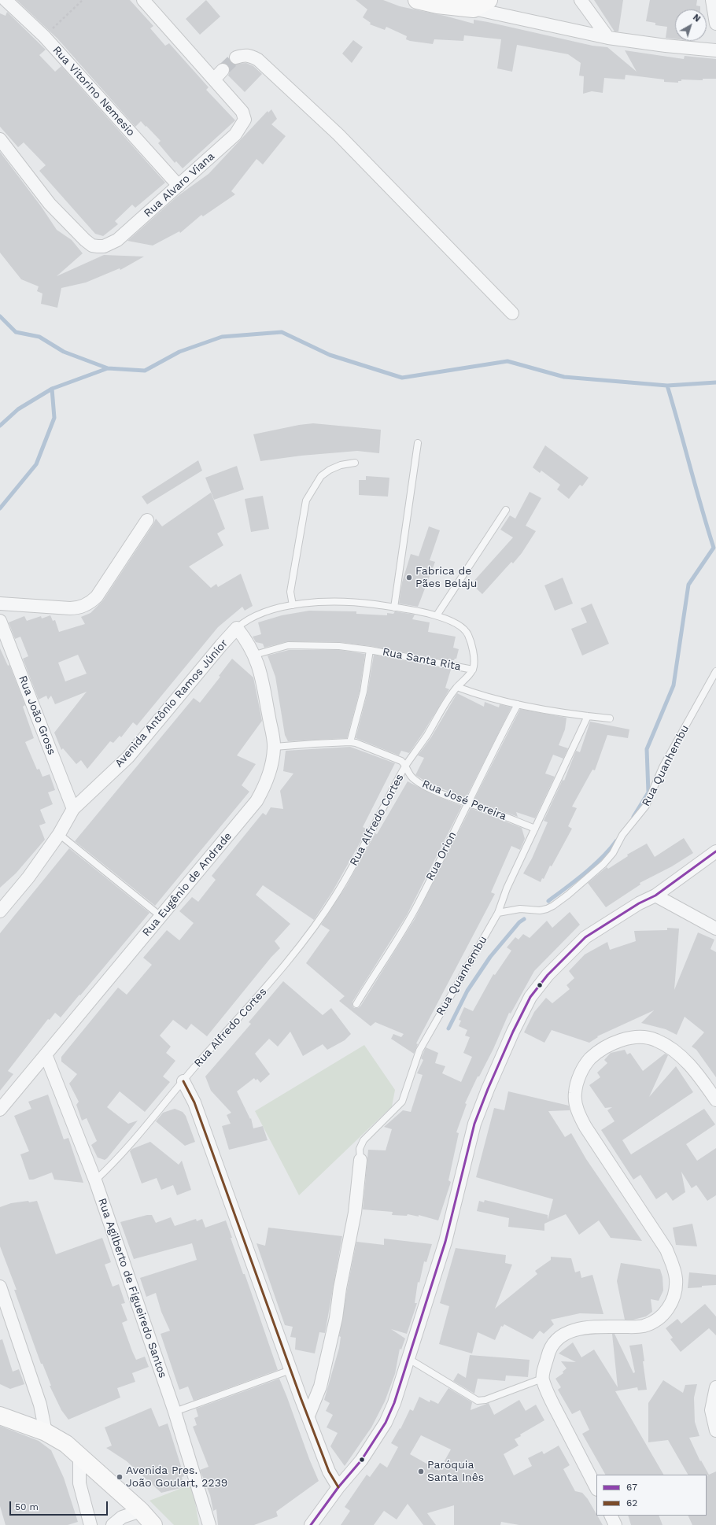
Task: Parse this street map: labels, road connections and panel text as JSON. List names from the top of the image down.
{
  "streets": {
    "street": [
      "Rua Vitorino Nemesio",
      "Rua Alvaro Viana",
      "Avenida Antônio Ramos Júnior",
      "Rua João Gross",
      "Rua Eugênio de Andrade",
      "Rua Agilberto de Figueiredo Santos"
    ],
    "lane": [
      "Rua Santa Rita",
      "Rua Quanhembu",
      "Rua José Pereira",
      "Rua Alfredo Cortes",
      "Rua Orion"
    ]
  },
  "crossings": [
    ["Rua Vitorino Nemesio", "Rua Alvaro Viana"],
    ["Rua Santa Rita", "Rua José Pereira"],
    ["Rua Santa Rita", "Rua Alfredo Cortes"],
    ["Rua Santa Rita", "Rua Eugênio de Andrade"],
    ["Avenida Antônio Ramos Júnior", "Rua João Gross"],
    ["Avenida Antônio Ramos Júnior", "Rua Eugênio de Andrade"],
    ["Rua Quanhembu", "Rua José Pereira"],
    ["Rua José Pereira", "Rua Alfredo Cortes"],
    ["Rua José Pereira", "Rua Orion"],
    ["Rua José Pereira", "Rua Eugênio de Andrade"],
    ["Rua Alfredo Cortes", "Rua Agilberto de Figueiredo Santos"],
    ["Rua Eugênio de Andrade", "Rua Agilberto de Figueiredo Santos"]
  ],
  "places": ["Fabrica de Pães Belaju", "Paróquia Santa Inês", "Avenida Pres. João Goulart, 2239"],
  "lines": ["transit line 67", "transit line 62"],
  "legend": ["67", "62"],
  "scale_bar": "50 m",
  "north": "top right"
}
